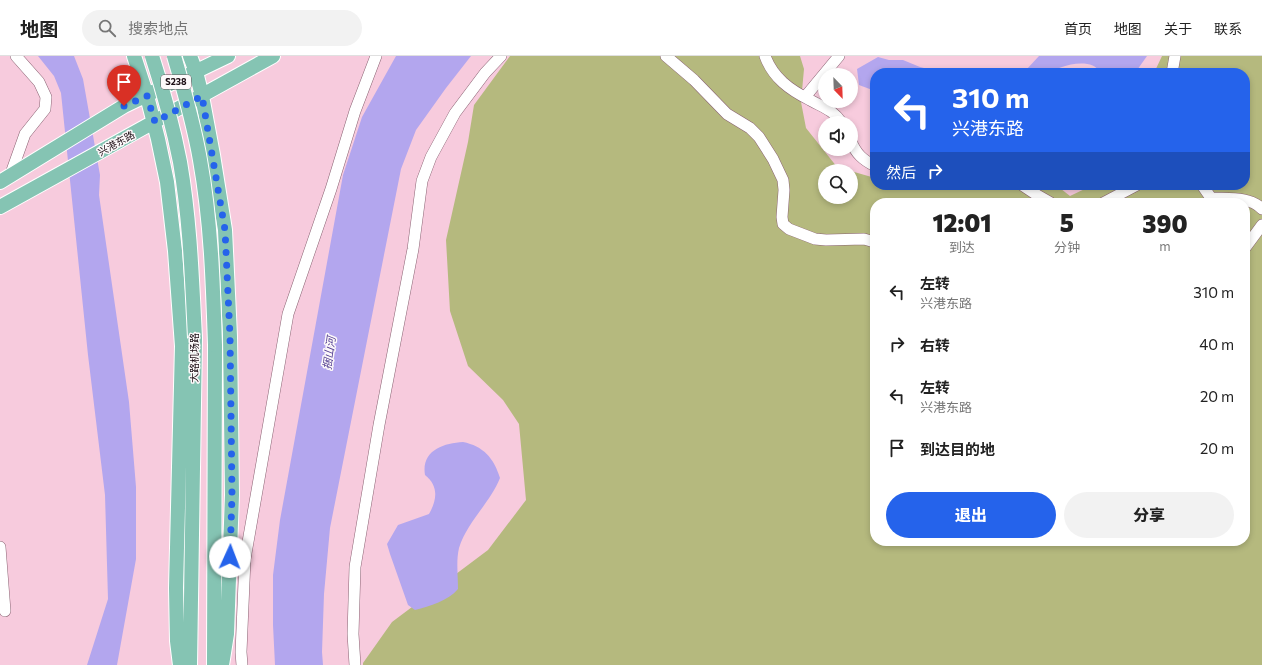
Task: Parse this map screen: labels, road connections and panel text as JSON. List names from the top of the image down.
{
  "streets": {
    "main road": ["S238", "兴港东路", "大路机场路"]
  },
  "water": ["捆山河"],
  "north": "bottom right",
  "page": {
    "header": "地图",
    "search": "搜索地点",
    "nav": [
      "首页",
      "地图",
      "关于",
      "联系"
    ],
    "turn": ["310 m", "兴港东路"],
    "then": "然后",
    "eta": [
      "12:01",
      "到达",
      "5",
      "分钟",
      "390",
      "m"
    ],
    "list": [
      {
        "name": "左转",
        "note": "兴港东路",
        "value": "310 m"
      },
      {
        "name": "右转",
        "value": "40 m"
      },
      {
        "name": "左转",
        "note": "兴港东路",
        "value": "20 m"
      },
      {
        "name": "到达目的地",
        "value": "20 m"
      }
    ],
    "buttons": ["退出", "分享"]
  }
}
